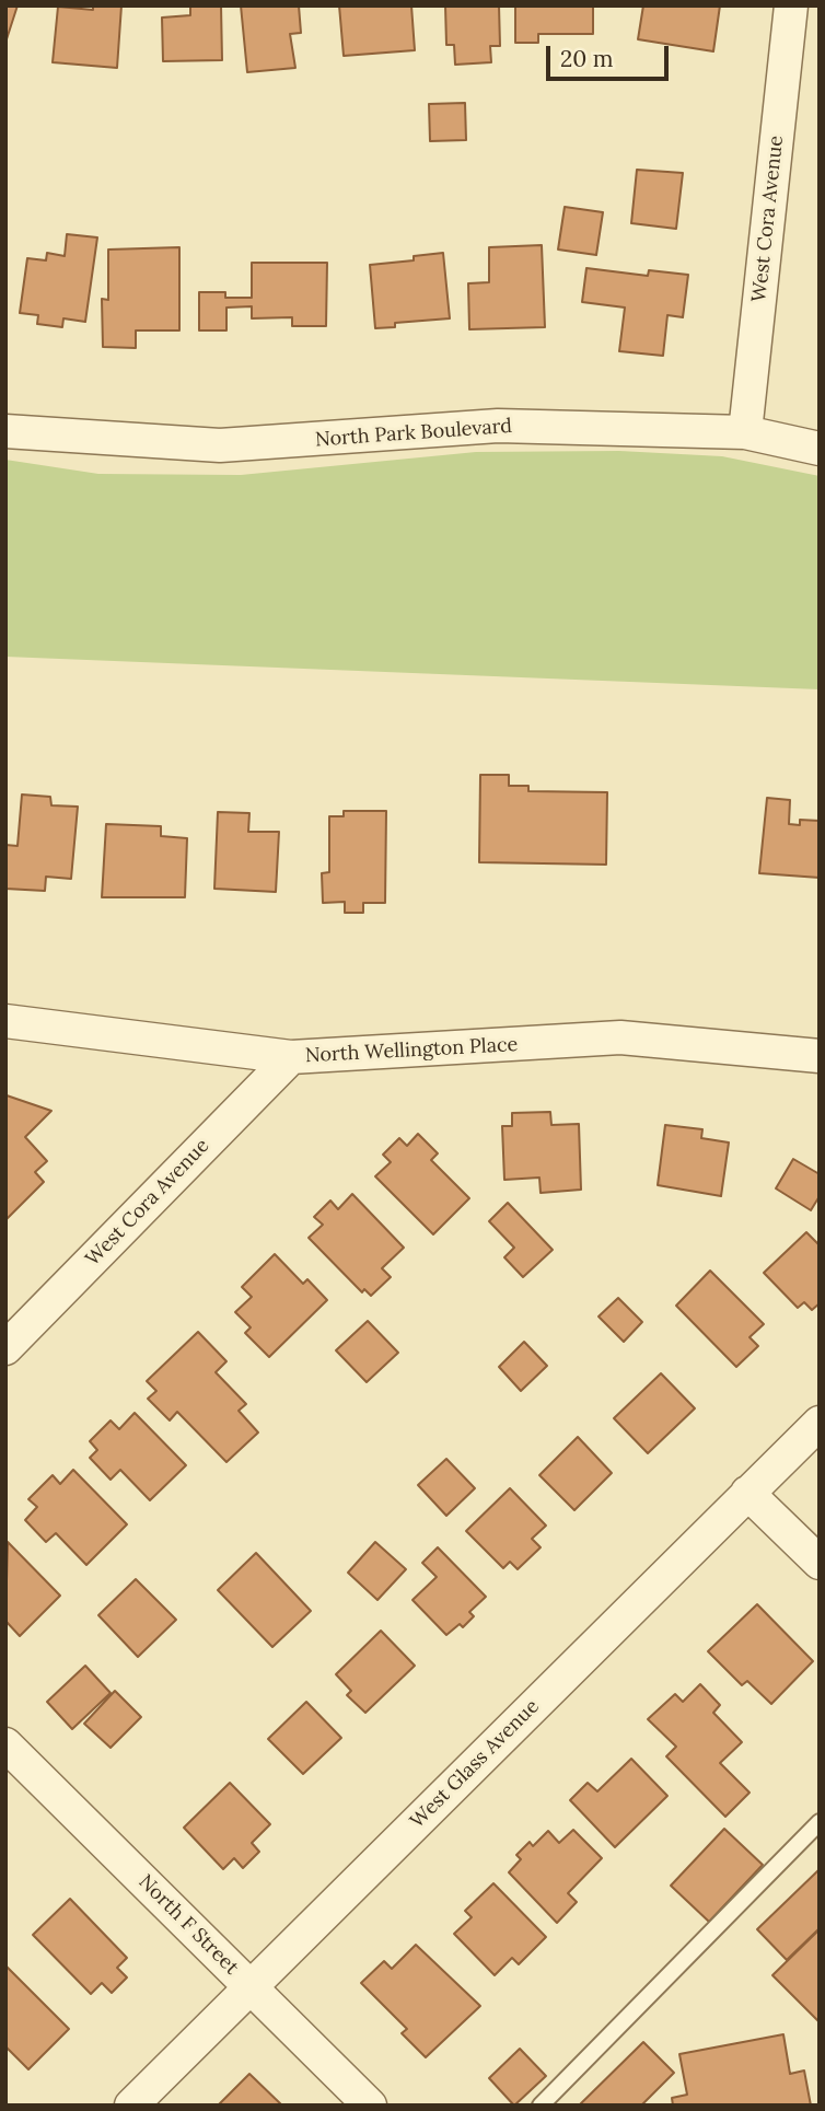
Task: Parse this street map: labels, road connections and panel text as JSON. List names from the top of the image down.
{
  "streets": {
    "street": [
      "West Cora Avenue",
      "North Park Boulevard",
      "North Wellington Place",
      "West Glass Avenue",
      "North F Street"
    ]
  },
  "crossings": [
    ["West Cora Avenue", "North Park Boulevard"],
    ["West Cora Avenue", "North Wellington Place"],
    ["West Glass Avenue", "North F Street"]
  ],
  "scale_bar": "20 m"
}
